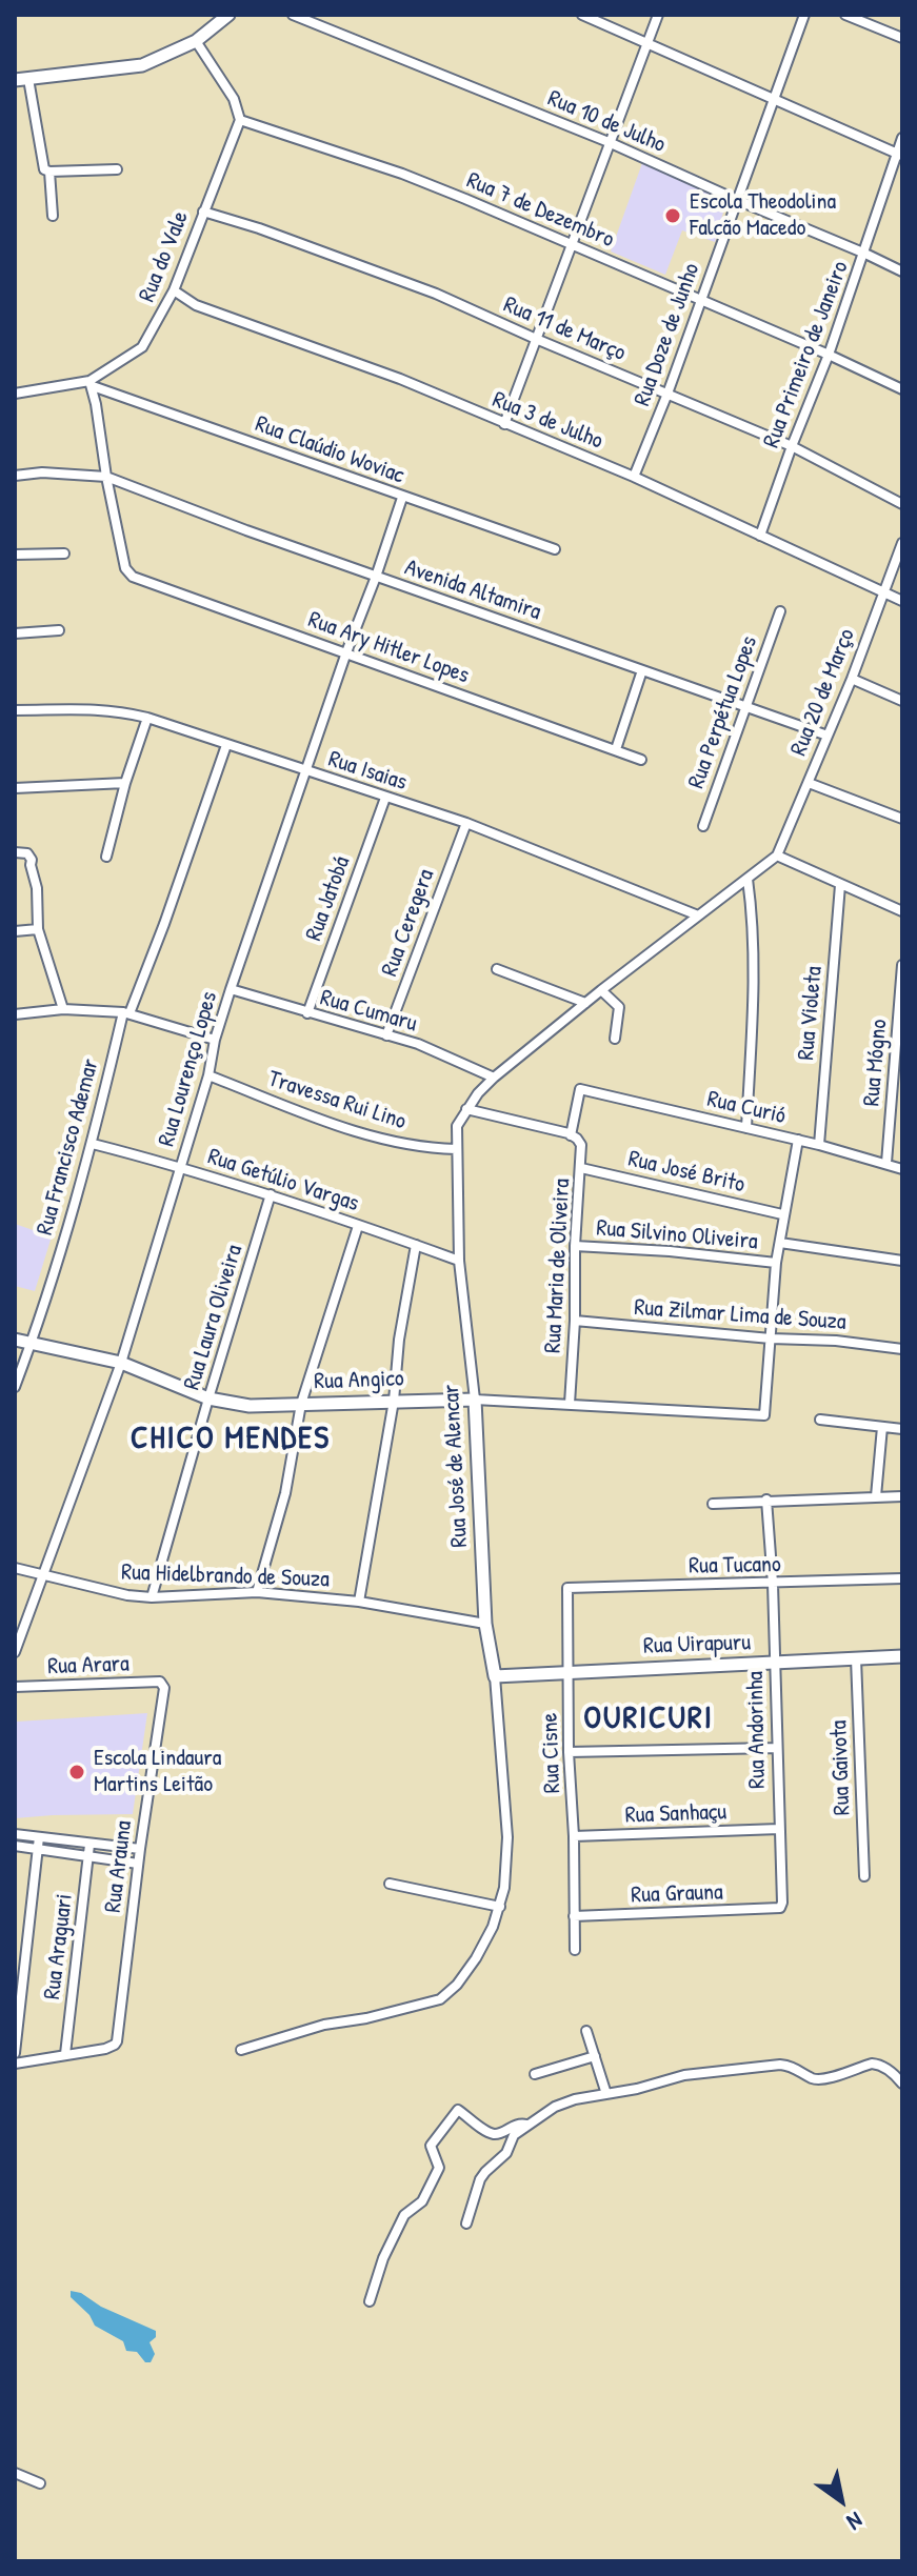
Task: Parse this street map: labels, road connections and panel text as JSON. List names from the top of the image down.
{
  "streets": {
    "street": [
      "Rua 10 de Julho",
      "Rua 7 de Dezembro",
      "Rua do Vale",
      "Rua 11 de Março",
      "Rua Doze de Junho",
      "Rua Primeiro de Janeiro",
      "Rua 3 de Julho",
      "Rua Claúdio Woviac",
      "Avenida Altamira",
      "Rua Ary Hitler Lopes",
      "Rua 20 de Março",
      "Rua Perpétua Lopes",
      "Rua Isaias",
      "Rua Jatobá",
      "Rua Ceregera",
      "Rua Cumaru",
      "Rua Violeta",
      "Rua Mógno",
      "Rua Lourenço Lopes",
      "Travessa Rui Lino",
      "Rua Curió",
      "Rua Francisco Ademar",
      "Rua José Brito",
      "Rua Getúlio Vargas",
      "Rua Silvino Oliveira",
      "Rua Maria de Oliveira",
      "Rua Zilmar Lima de Souza",
      "Rua Laura Oliveira",
      "Rua Angico",
      "Rua José de Alencar",
      "Rua Tucano",
      "Rua Hidelbrando de Souza",
      "Rua Uirapuru",
      "Rua Arara",
      "Rua Andorinha",
      "Rua Cisne",
      "Rua Gaivota",
      "Rua Sanhaçu",
      "Rua Arauna",
      "Rua Grauna",
      "Rua Araguari"
    ]
  },
  "crossings": [
    ["Rua 10 de Julho", "Rua Doze de Junho"],
    ["Rua 10 de Julho", "Rua Primeiro de Janeiro"],
    ["Rua 7 de Dezembro", "Rua do Vale"],
    ["Rua 7 de Dezembro", "Rua Doze de Junho"],
    ["Rua 7 de Dezembro", "Rua Primeiro de Janeiro"],
    ["Rua do Vale", "Rua 11 de Março"],
    ["Rua do Vale", "Rua 3 de Julho"],
    ["Rua do Vale", "Rua Claúdio Woviac"],
    ["Rua 11 de Março", "Rua Doze de Junho"],
    ["Rua 11 de Março", "Rua Primeiro de Janeiro"],
    ["Rua Doze de Junho", "Rua 3 de Julho"],
    ["Rua Primeiro de Janeiro", "Rua 3 de Julho"],
    ["Rua 3 de Julho", "Rua 20 de Março"],
    ["Rua Claúdio Woviac", "Rua Lourenço Lopes"],
    ["Avenida Altamira", "Rua Ary Hitler Lopes"],
    ["Avenida Altamira", "Rua 20 de Março"],
    ["Avenida Altamira", "Rua Perpétua Lopes"],
    ["Avenida Altamira", "Rua Lourenço Lopes"],
    ["Rua Ary Hitler Lopes", "Rua Lourenço Lopes"],
    ["Rua 20 de Março", "Rua José de Alencar"],
    ["Rua Isaias", "Rua Jatobá"],
    ["Rua Isaias", "Rua Ceregera"],
    ["Rua Isaias", "Rua Lourenço Lopes"],
    ["Rua Isaias", "Rua Francisco Ademar"],
    ["Rua Isaias", "Rua José de Alencar"],
    ["Rua Jatobá", "Rua Cumaru"],
    ["Rua Ceregera", "Rua Cumaru"],
    ["Rua Cumaru", "Rua Lourenço Lopes"],
    ["Rua Cumaru", "Rua José de Alencar"],
    ["Rua Violeta", "Rua Curió"],
    ["Rua Mógno", "Rua Curió"],
    ["Rua Lourenço Lopes", "Travessa Rui Lino"],
    ["Rua Lourenço Lopes", "Rua Getúlio Vargas"],
    ["Rua Lourenço Lopes", "Rua Angico"],
    ["Rua Lourenço Lopes", "Rua Hidelbrando de Souza"],
    ["Travessa Rui Lino", "Rua José de Alencar"],
    ["Rua Curió", "Rua Maria de Oliveira"],
    ["Rua Francisco Ademar", "Rua Getúlio Vargas"],
    ["Rua Francisco Ademar", "Rua Angico"],
    ["Rua José Brito", "Rua Maria de Oliveira"],
    ["Rua Getúlio Vargas", "Rua Laura Oliveira"],
    ["Rua Getúlio Vargas", "Rua José de Alencar"],
    ["Rua Silvino Oliveira", "Rua Maria de Oliveira"],
    ["Rua Maria de Oliveira", "Rua Zilmar Lima de Souza"],
    ["Rua Maria de Oliveira", "Rua Angico"],
    ["Rua Zilmar Lima de Souza", "Rua Angico"],
    ["Rua Laura Oliveira", "Rua Angico"],
    ["Rua Laura Oliveira", "Rua Hidelbrando de Souza"],
    ["Rua Angico", "Rua José de Alencar"],
    ["Rua José de Alencar", "Rua Hidelbrando de Souza"],
    ["Rua José de Alencar", "Rua Uirapuru"],
    ["Rua Tucano", "Rua Andorinha"],
    ["Rua Tucano", "Rua Cisne"],
    ["Rua Uirapuru", "Rua Andorinha"],
    ["Rua Uirapuru", "Rua Cisne"],
    ["Rua Uirapuru", "Rua Gaivota"],
    ["Rua Arara", "Rua Arauna"],
    ["Rua Andorinha", "Rua Sanhaçu"],
    ["Rua Andorinha", "Rua Grauna"],
    ["Rua Cisne", "Rua Sanhaçu"],
    ["Rua Cisne", "Rua Grauna"],
    ["Rua Arauna", "Rua Araguari"]
  ],
  "districts": ["CHICO MENDES", "OURICURI"],
  "places": ["Escola Theodolina Falcão Macedo", "Escola Lindaura Martins Leitão"],
  "north": "bottom right"
}
